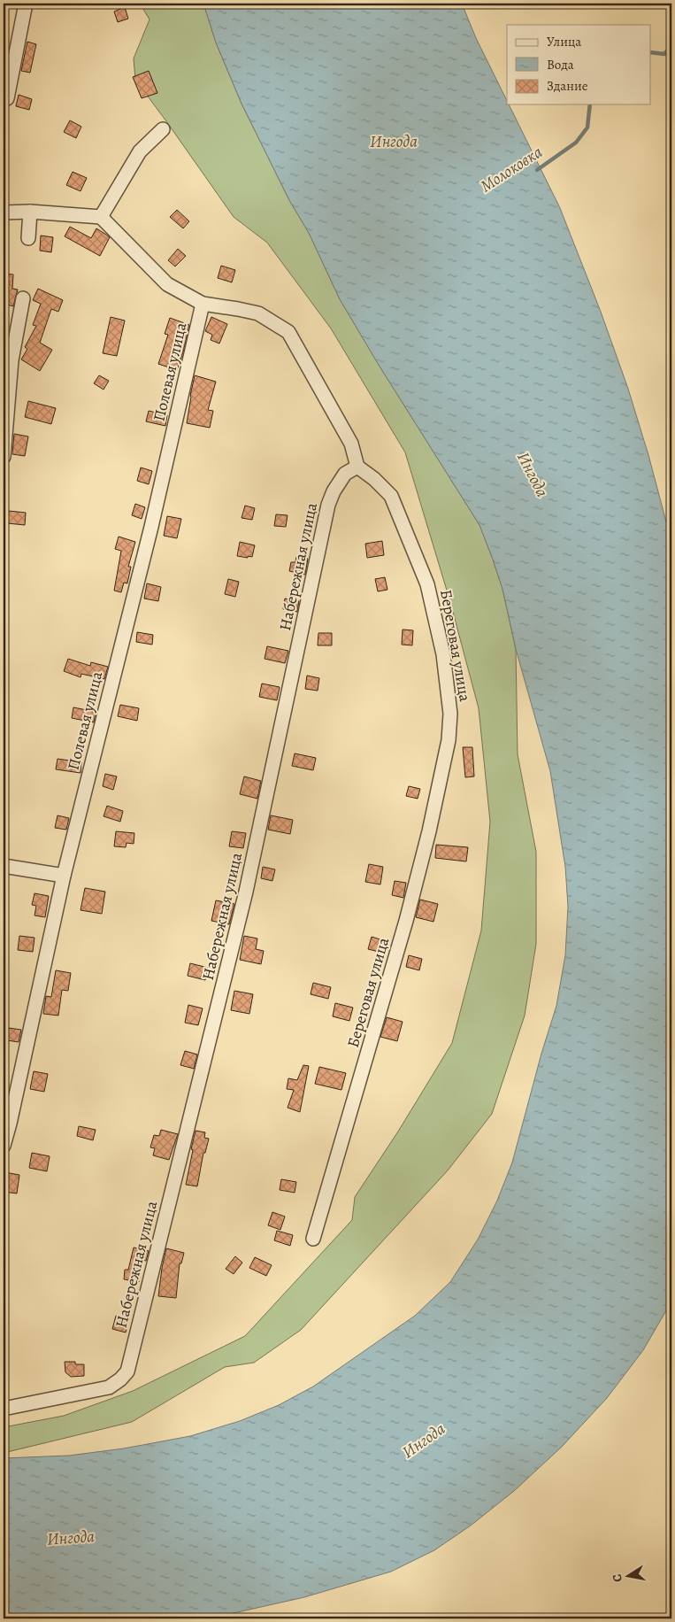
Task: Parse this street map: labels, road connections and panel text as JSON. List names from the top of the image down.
{
  "streets": {
    "street": ["Полевая улица", "Набережная улица", "Береговая улица"]
  },
  "crossings": [
    ["Набережная улица", "Береговая улица"]
  ],
  "water": ["Ингода", "Молоковка"],
  "legend": ["Улица", "Вода", "Здание"],
  "north": "left"
}
